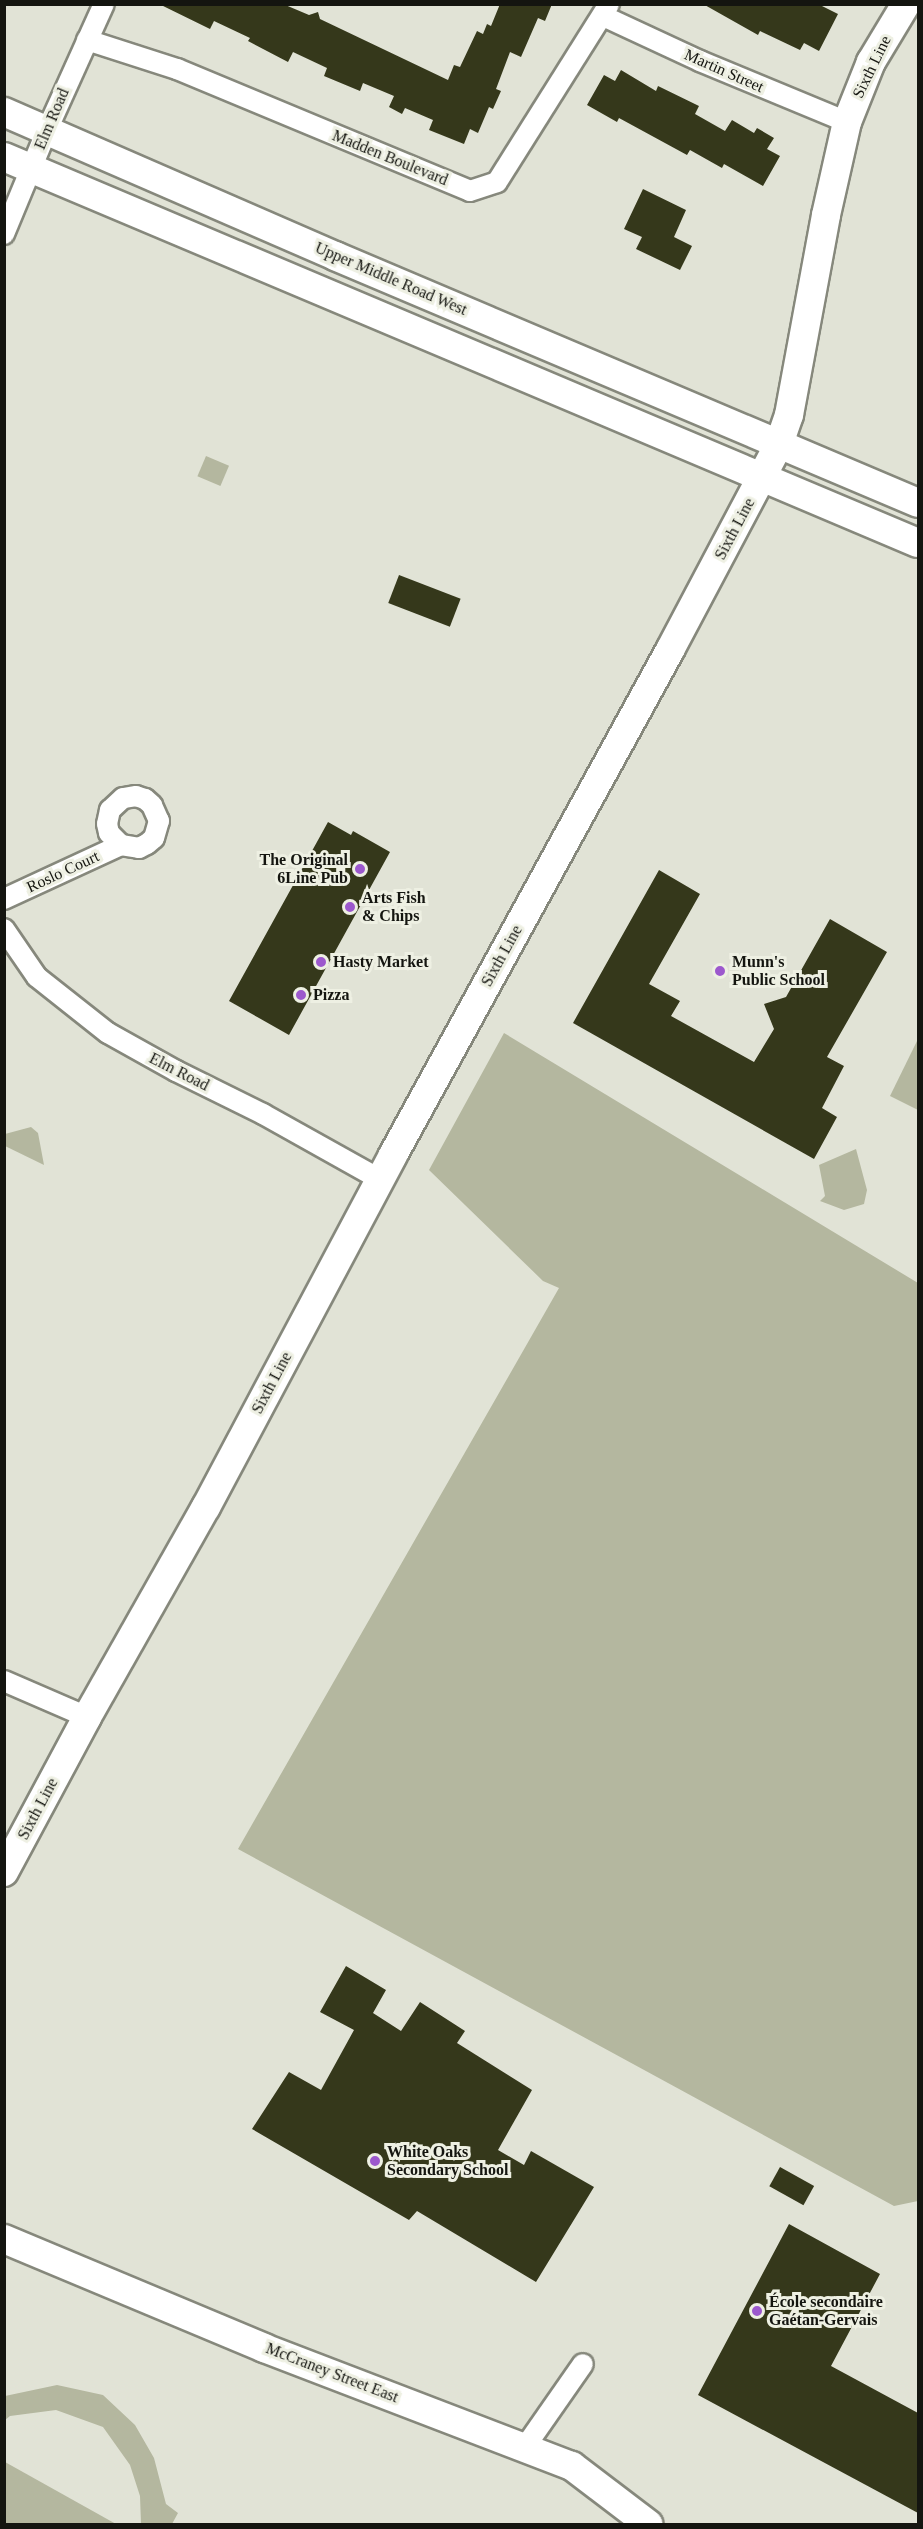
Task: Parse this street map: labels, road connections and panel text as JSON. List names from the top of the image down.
{
  "streets": {
    "street": [
      "Sixth Line",
      "Martin Street",
      "Elm Road",
      "Madden Boulevard",
      "Upper Middle Road West",
      "Roslo Court",
      "McCraney Street East"
    ]
  },
  "crossings": [
    ["Sixth Line", "Martin Street"],
    ["Sixth Line", "Elm Road"],
    ["Sixth Line", "Upper Middle Road West"],
    ["Martin Street", "Madden Boulevard"],
    ["Elm Road", "Madden Boulevard"],
    ["Elm Road", "Upper Middle Road West"]
  ],
  "places": [
    "The Original 6Line Pub",
    "Arts Fish & Chips",
    "Hasty Market",
    "Munn's Public School",
    "Pizza",
    "White Oaks Secondary School",
    "École secondaire Gaétan-Gervais"
  ]
}
